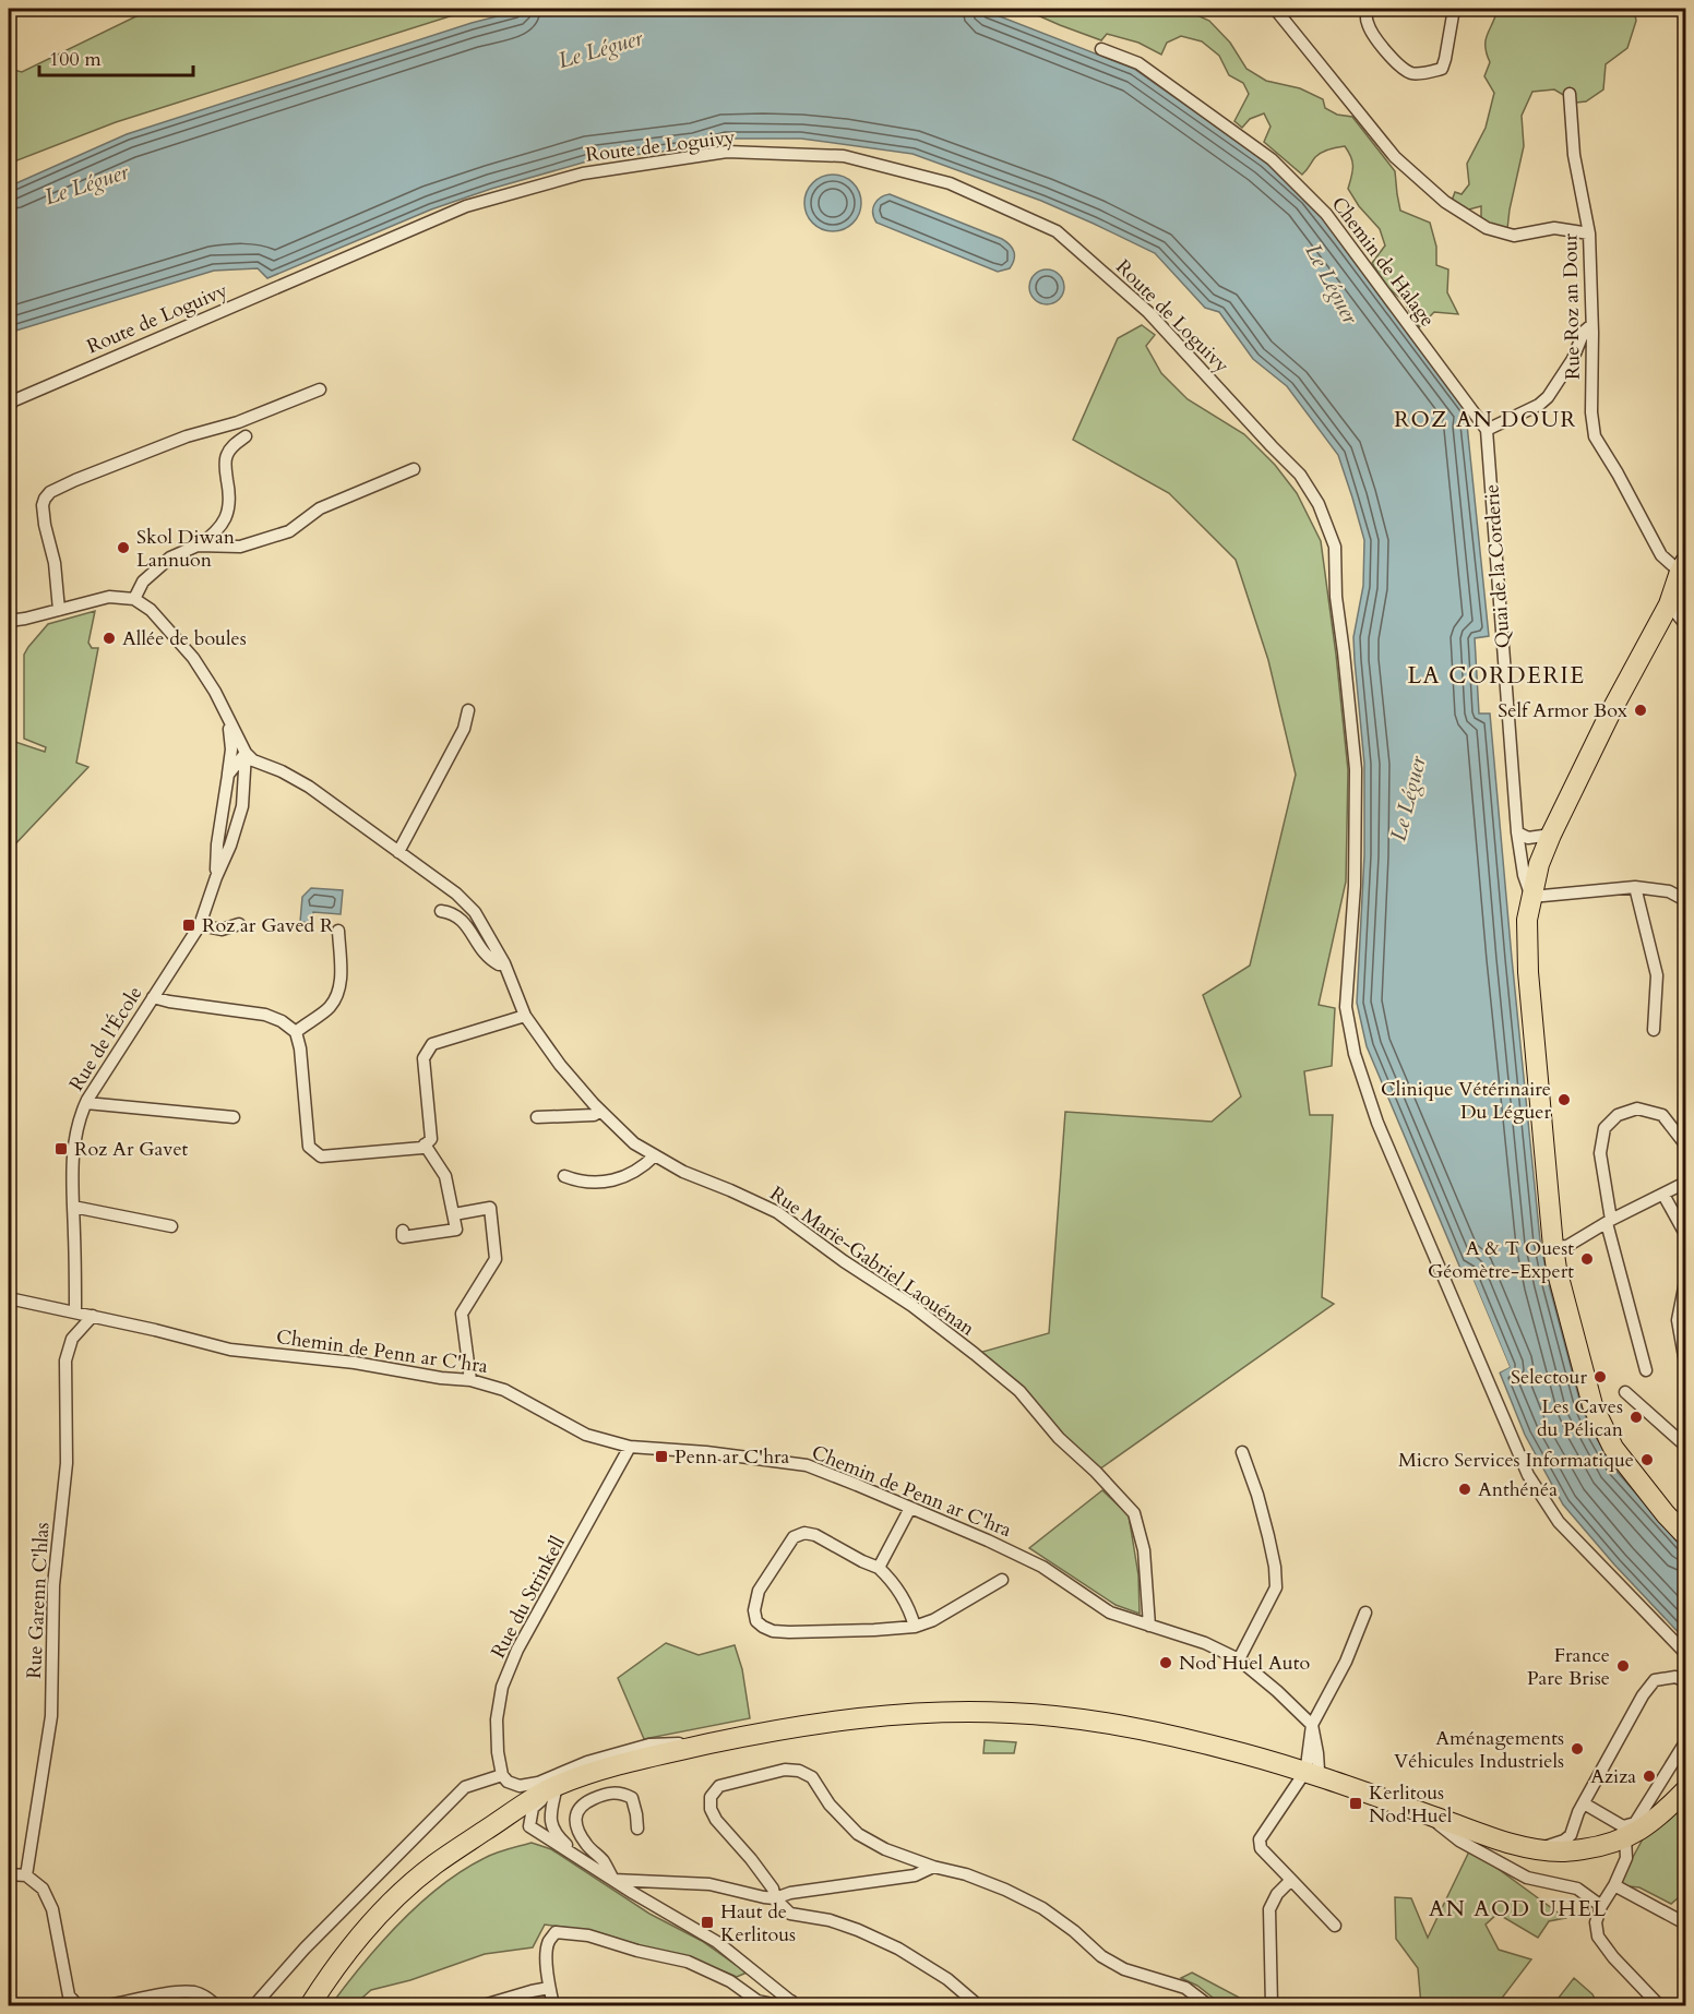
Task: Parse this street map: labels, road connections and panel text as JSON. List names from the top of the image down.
{
  "streets": {
    "street": [
      "Route de Loguivy",
      "Chemin de Halage",
      "Rue Roz an Dour",
      "Quai de la Corderie",
      "Rue de l'École",
      "Rue Marie-Gabriel Laouénan",
      "Chemin de Penn ar C'hra",
      "Rue du Strinkell",
      "Rue Garenn C'hlas"
    ]
  },
  "crossings": [
    ["Chemin de Halage", "Quai de la Corderie"],
    ["Rue de l'École", "Rue Marie-Gabriel Laouénan"],
    ["Rue de l'École", "Chemin de Penn ar C'hra"],
    ["Rue Marie-Gabriel Laouénan", "Chemin de Penn ar C'hra"],
    ["Chemin de Penn ar C'hra", "Rue du Strinkell"],
    ["Chemin de Penn ar C'hra", "Rue Garenn C'hlas"]
  ],
  "districts": ["ROZ AN DOUR", "LA CORDERIE", "AN AOD UHEL"],
  "water": ["Le Léguer"],
  "places": {
    "other": [
      "Skol Diwan Lannuon",
      "Allée de boules",
      "Self Armor Box",
      "Clinique Vétérinaire Du Léguer",
      "A & T Ouest Géomètre-Expert",
      "Selectour",
      "Les Caves du Pélican",
      "Micro Services Informatique",
      "Anthénéa",
      "Nod Huel Auto",
      "France Pare Brise",
      "Aménagements Véhicules Industriels",
      "Aziza"
    ],
    "transit": [
      "Roz ar Gaved R",
      "Roz Ar Gavet",
      "Penn ar C'hra",
      "Kerlitous Nod'Huel",
      "Haut de Kerlitous"
    ]
  },
  "scale_bar": "100 m"
}
